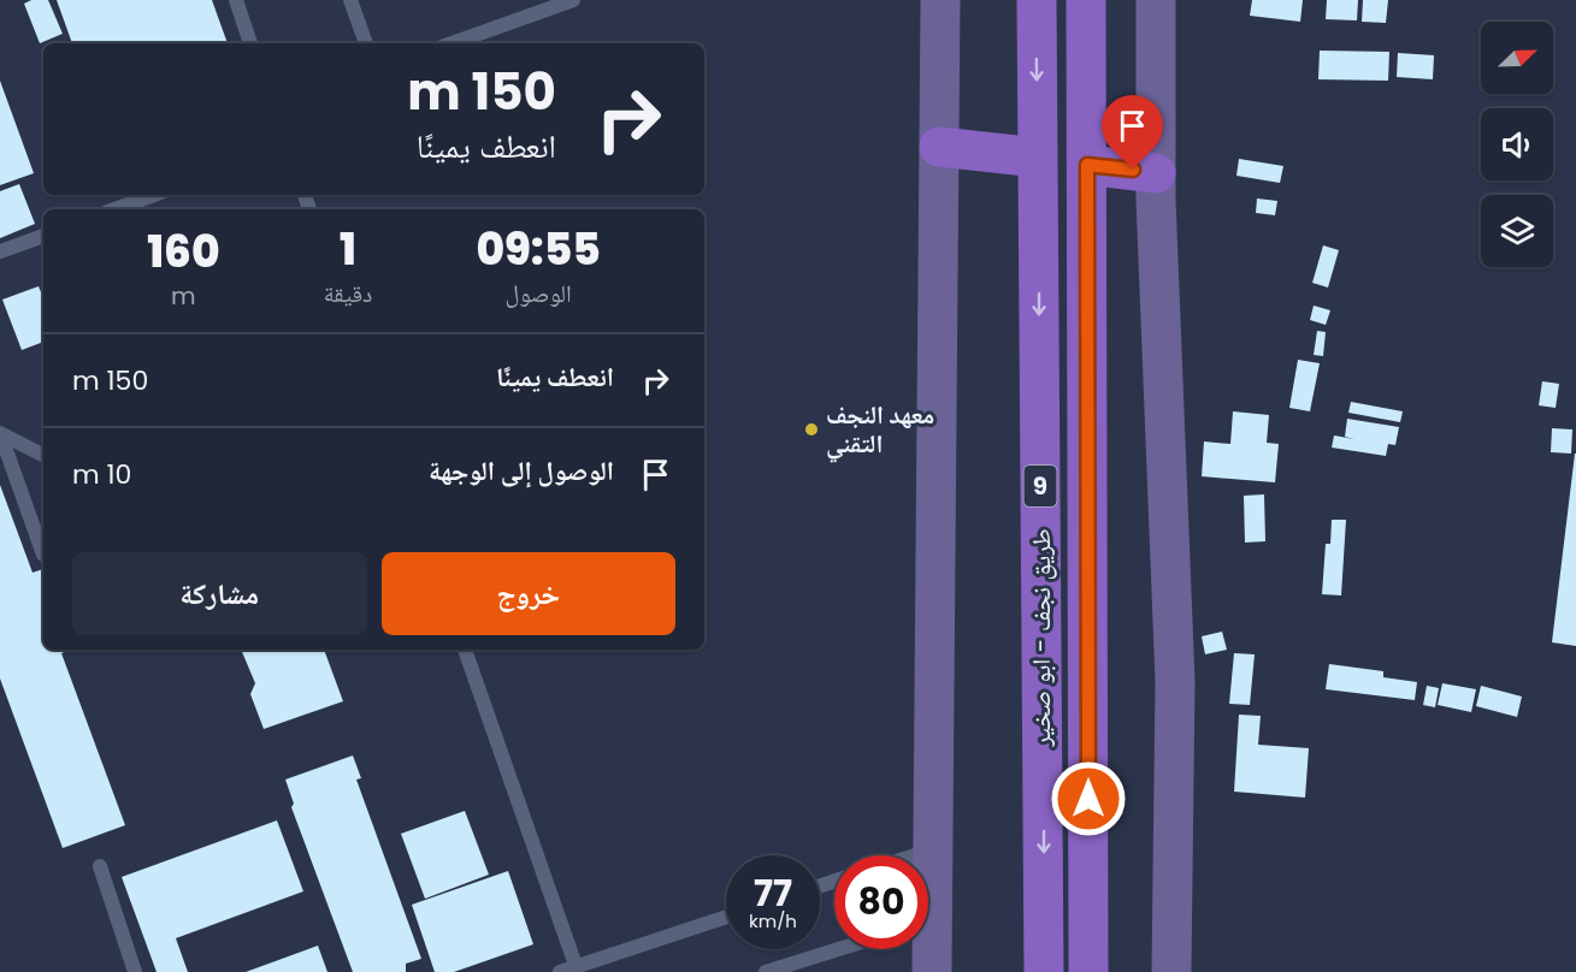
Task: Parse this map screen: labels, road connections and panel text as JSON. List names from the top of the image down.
{
  "streets": {
    "highway": ["9", "طريق نجف - ابو صخير"]
  },
  "places": ["معهد النجف التقني"],
  "north": "top right",
  "page": {
    "turn": ["150 m", "انعطف يمينًا"],
    "eta": [
      "09:55",
      "الوصول",
      "1",
      "دقيقة",
      "160",
      "m"
    ],
    "list": [
      {
        "name": "انعطف يمينًا",
        "value": "150 m"
      },
      {
        "name": "الوصول إلى الوجهة",
        "value": "10 m"
      }
    ],
    "buttons": ["خروج", "مشاركة"],
    "speed": "77 km/h",
    "limit": "80"
  }
}
